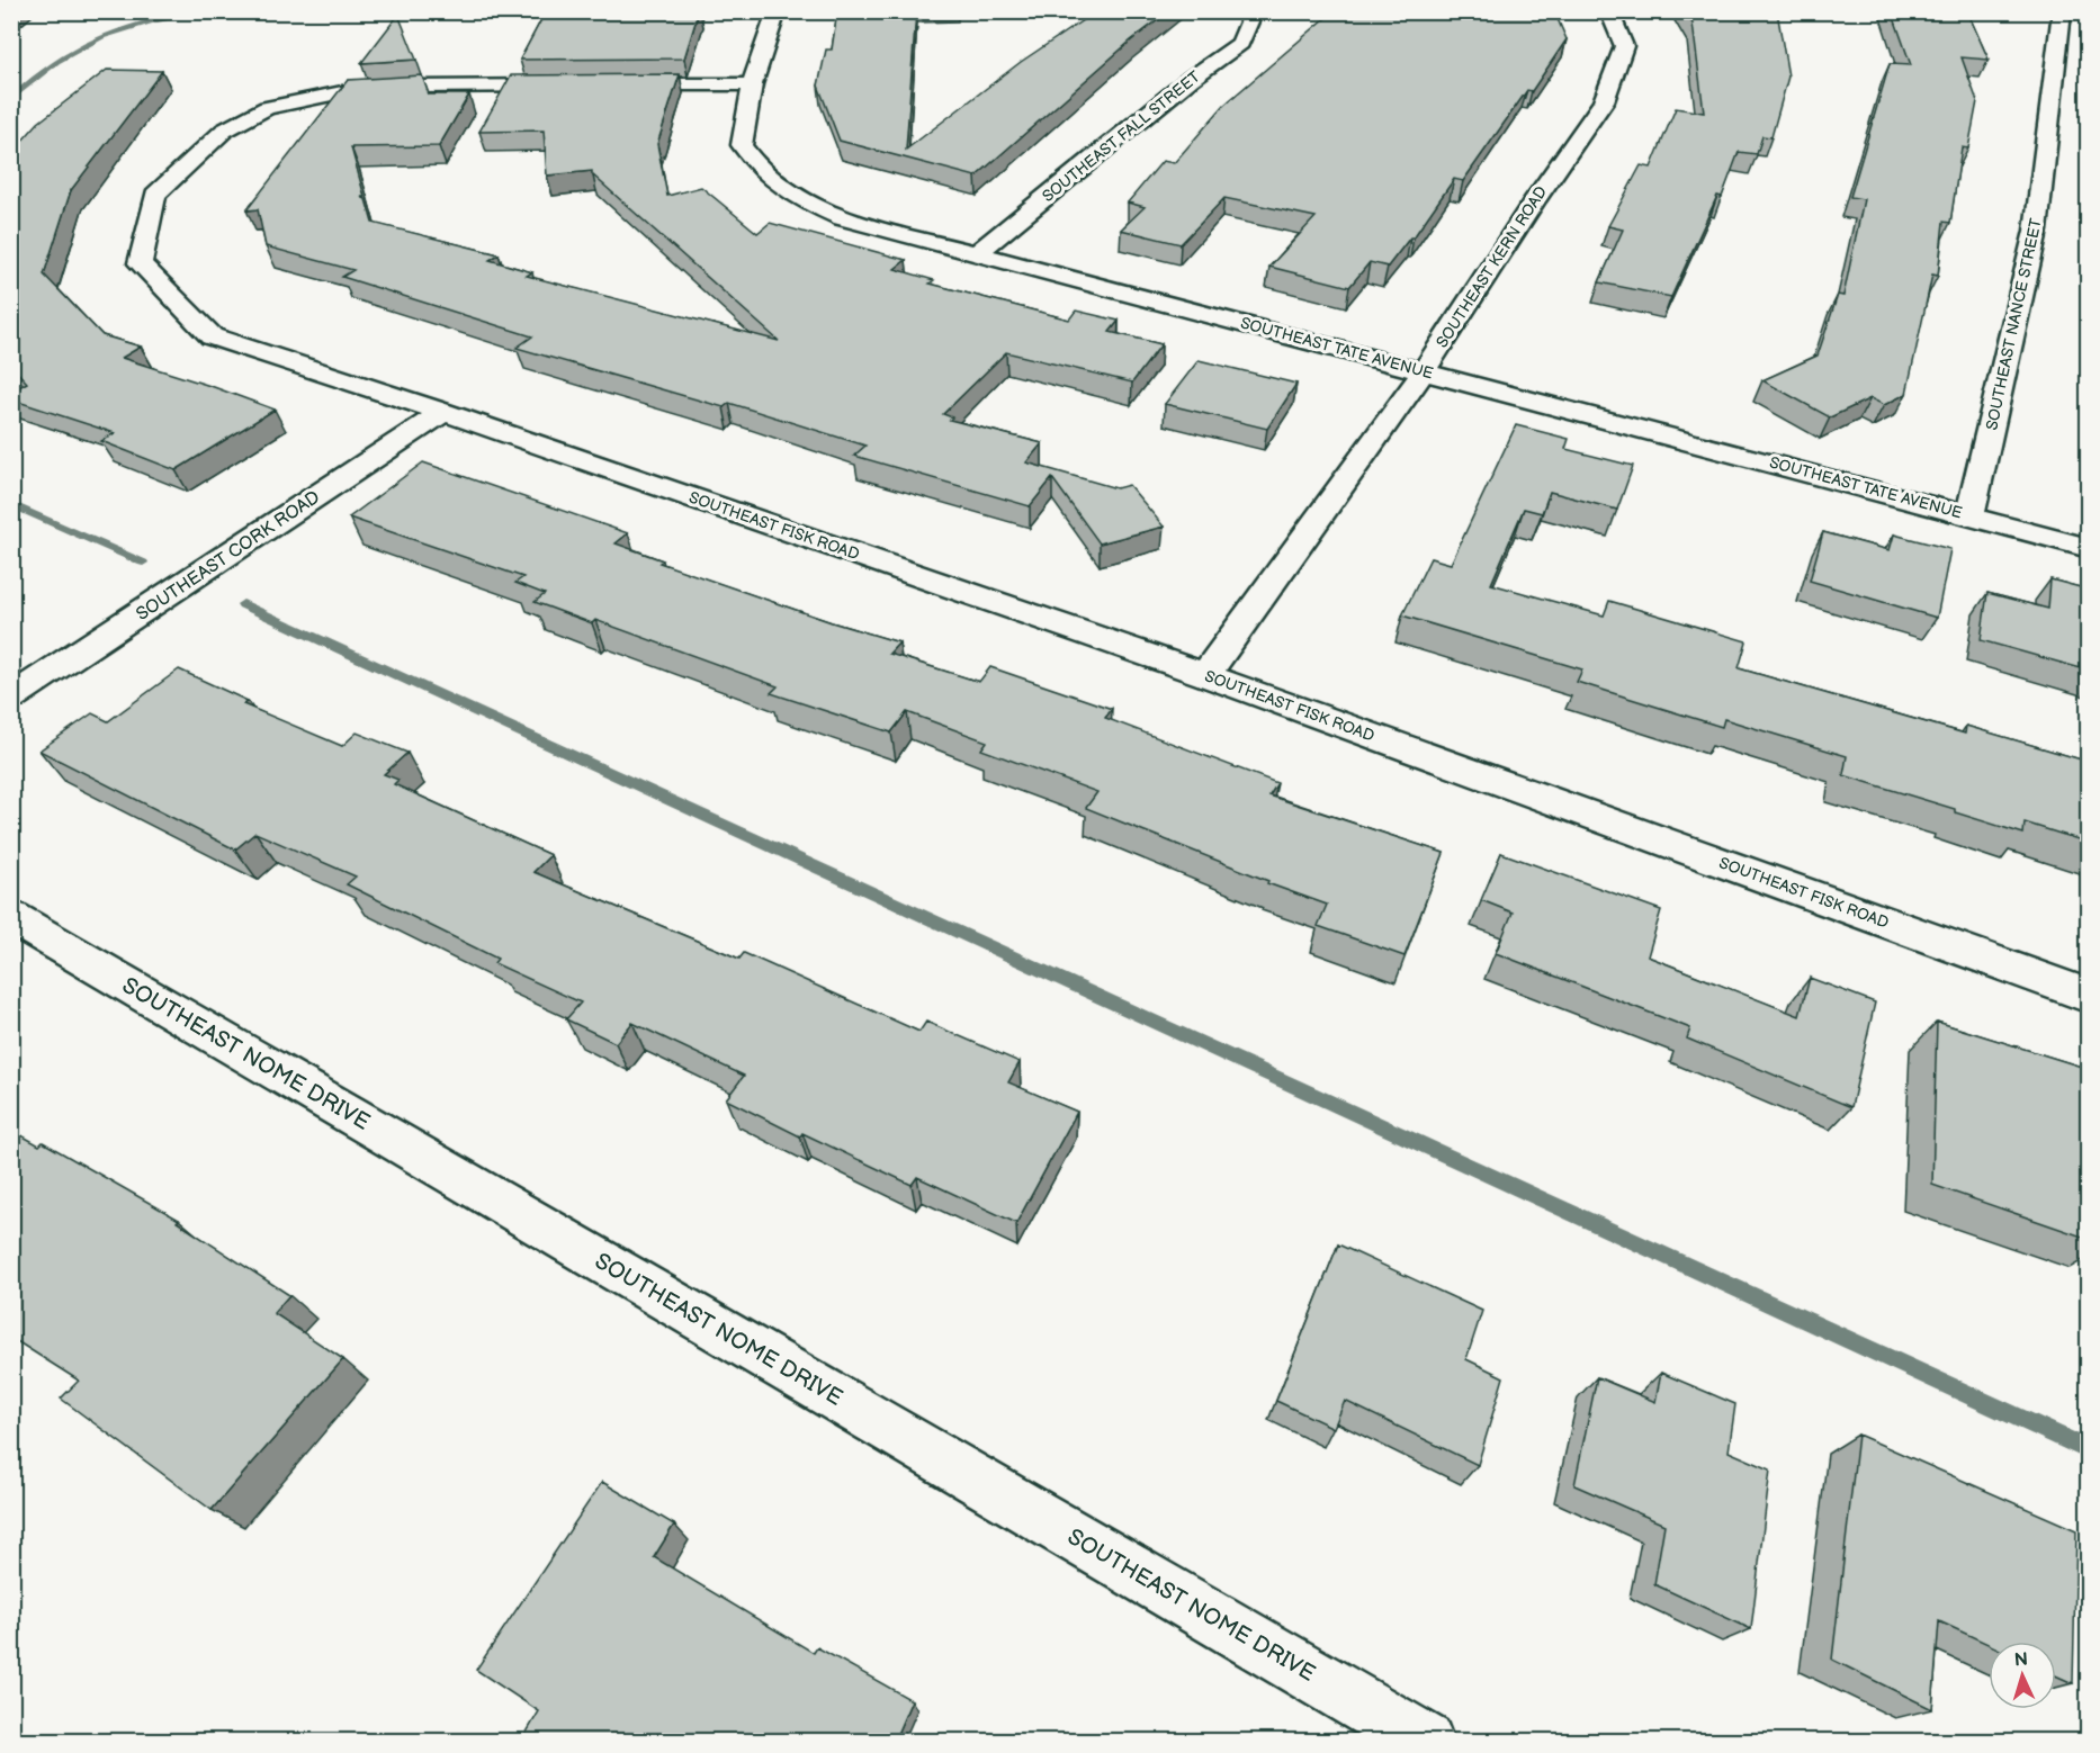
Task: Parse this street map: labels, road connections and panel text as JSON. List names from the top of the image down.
{
  "streets": {
    "street": [
      "SOUTHEAST FALL STREET",
      "SOUTHEAST KERN ROAD",
      "SOUTHEAST NANCE STREET",
      "SOUTHEAST TATE AVENUE",
      "SOUTHEAST FISK ROAD",
      "SOUTHEAST CORK ROAD",
      "SOUTHEAST NOME DRIVE"
    ]
  },
  "crossings": [
    ["SOUTHEAST FALL STREET", "SOUTHEAST TATE AVENUE"],
    ["SOUTHEAST KERN ROAD", "SOUTHEAST TATE AVENUE"],
    ["SOUTHEAST KERN ROAD", "SOUTHEAST FISK ROAD"],
    ["SOUTHEAST NANCE STREET", "SOUTHEAST TATE AVENUE"],
    ["SOUTHEAST TATE AVENUE", "SOUTHEAST FISK ROAD"],
    ["SOUTHEAST FISK ROAD", "SOUTHEAST CORK ROAD"]
  ],
  "north": "top"
}
